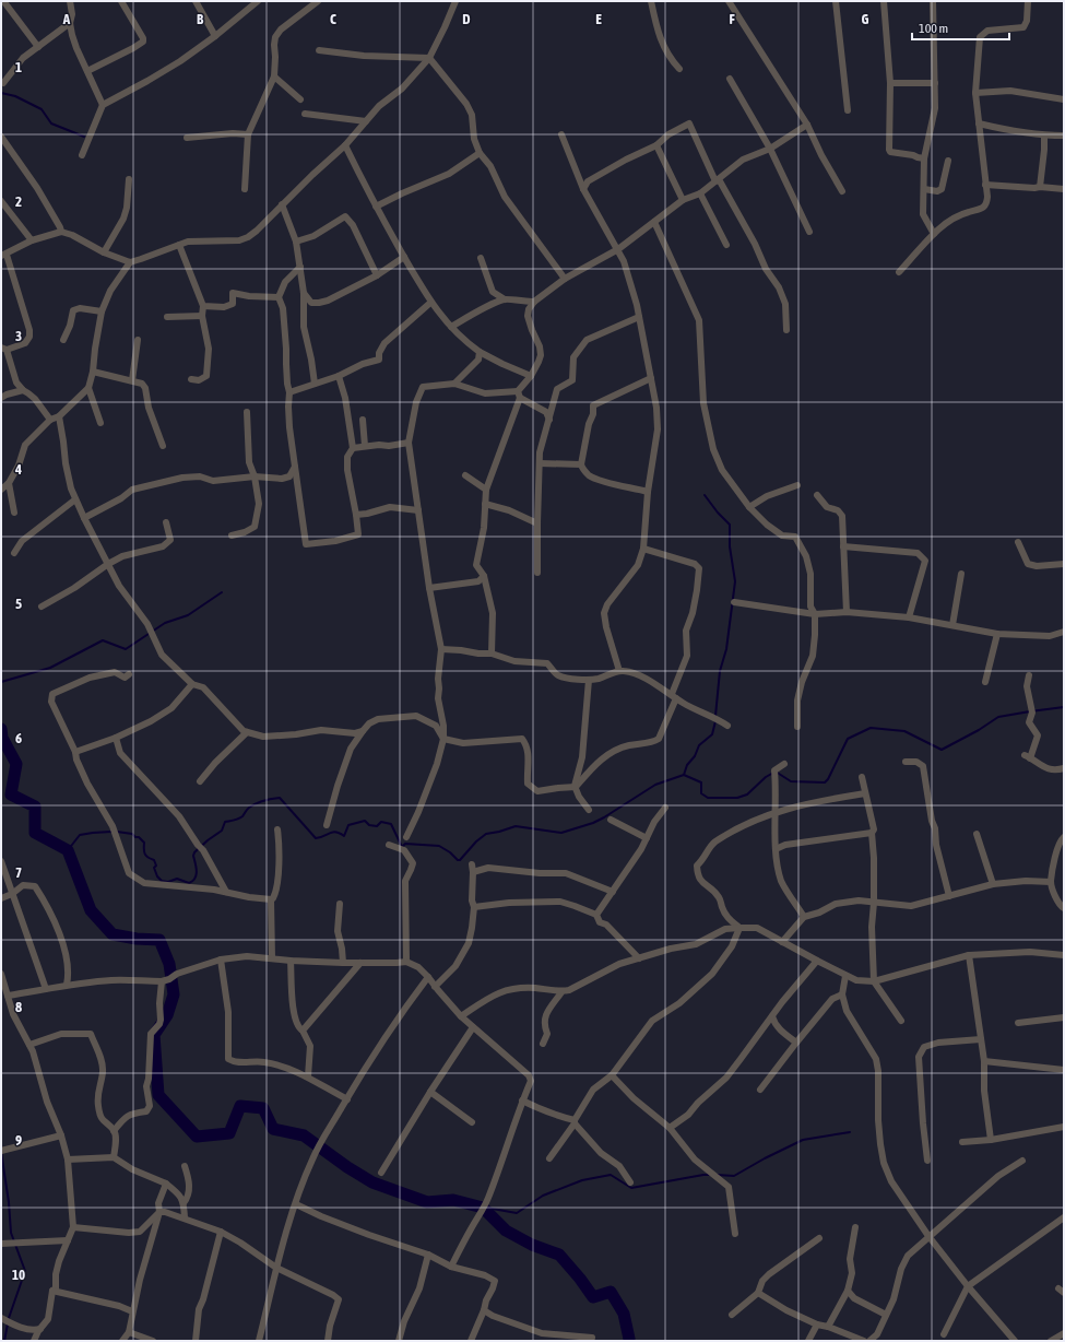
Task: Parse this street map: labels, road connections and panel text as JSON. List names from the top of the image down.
{
  "scale_bar": "100 m",
  "grid": {
    "columns": [
      "A",
      "B",
      "C",
      "D",
      "E",
      "F",
      "G"
    ],
    "rows": [
      "1",
      "2",
      "3",
      "4",
      "5",
      "6",
      "7",
      "8",
      "9",
      "10"
    ]
  }
}
